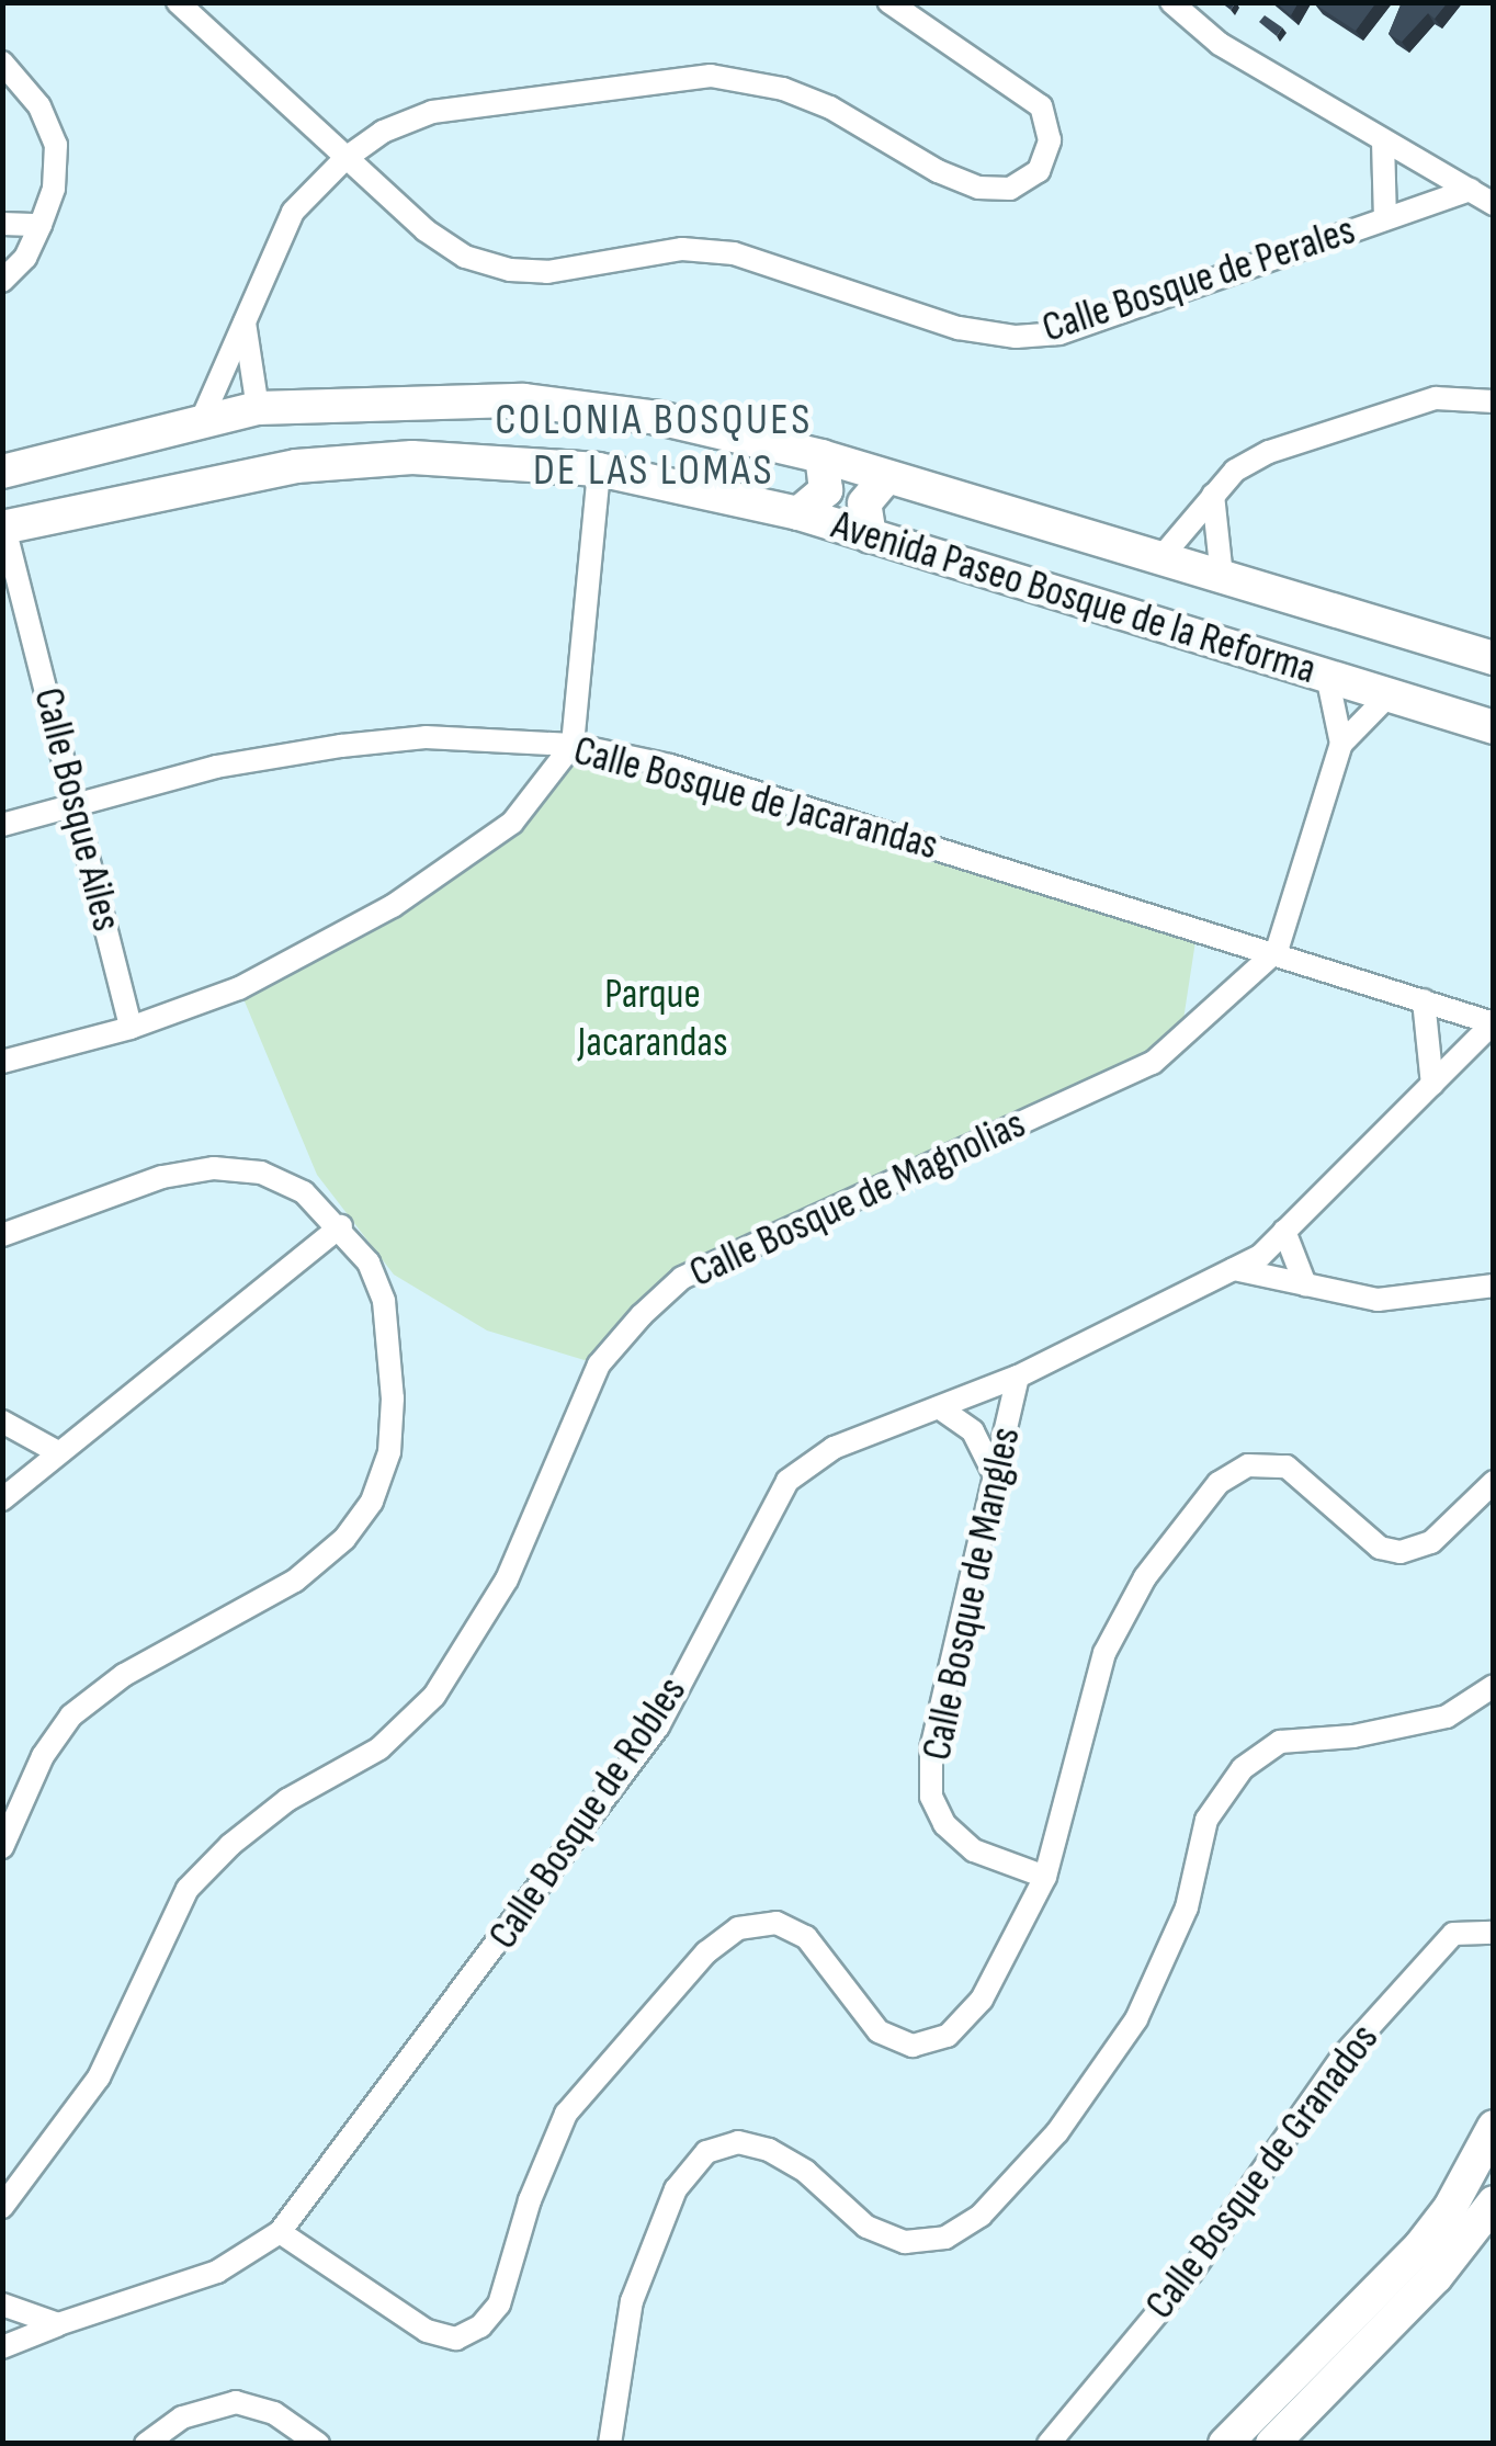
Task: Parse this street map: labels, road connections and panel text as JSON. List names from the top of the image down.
{
  "streets": {
    "main road": ["Avenida Paseo Bosque de la Reforma"],
    "street": [
      "Calle Bosque de Perales",
      "Calle Bosque de Jacarandas",
      "Calle Bosque Ailes",
      "Calle Bosque de Magnolias",
      "Calle Bosque de Mangles",
      "Calle Bosque de Robles",
      "Calle Bosque de Granados"
    ]
  },
  "crossings": [
    ["Avenida Paseo Bosque de la Reforma", "Calle Bosque Ailes"],
    ["Calle Bosque de Jacarandas", "Calle Bosque Ailes"],
    ["Calle Bosque de Jacarandas", "Calle Bosque de Magnolias"],
    ["Calle Bosque de Jacarandas", "Calle Bosque de Robles"],
    ["Calle Bosque de Mangles", "Calle Bosque de Robles"]
  ],
  "districts": ["COLONIA BOSQUES DE LAS LOMAS"],
  "parks": ["Parque Jacarandas"]
}
